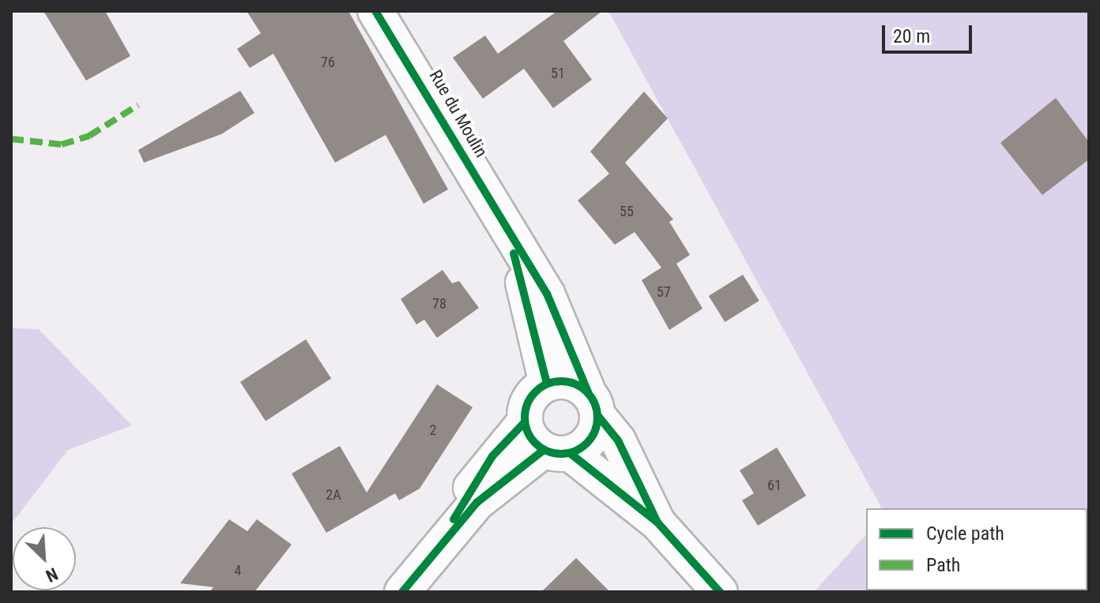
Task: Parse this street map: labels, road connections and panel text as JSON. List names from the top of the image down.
{
  "streets": {
    "street": ["Rue du Moulin"]
  },
  "house_numbers": [
    "76",
    "51",
    "55",
    "57",
    "78",
    "2",
    "61",
    "2A",
    "4"
  ],
  "legend": ["Cycle path", "Path"],
  "scale_bar": "20 m",
  "north": "bottom right"
}
